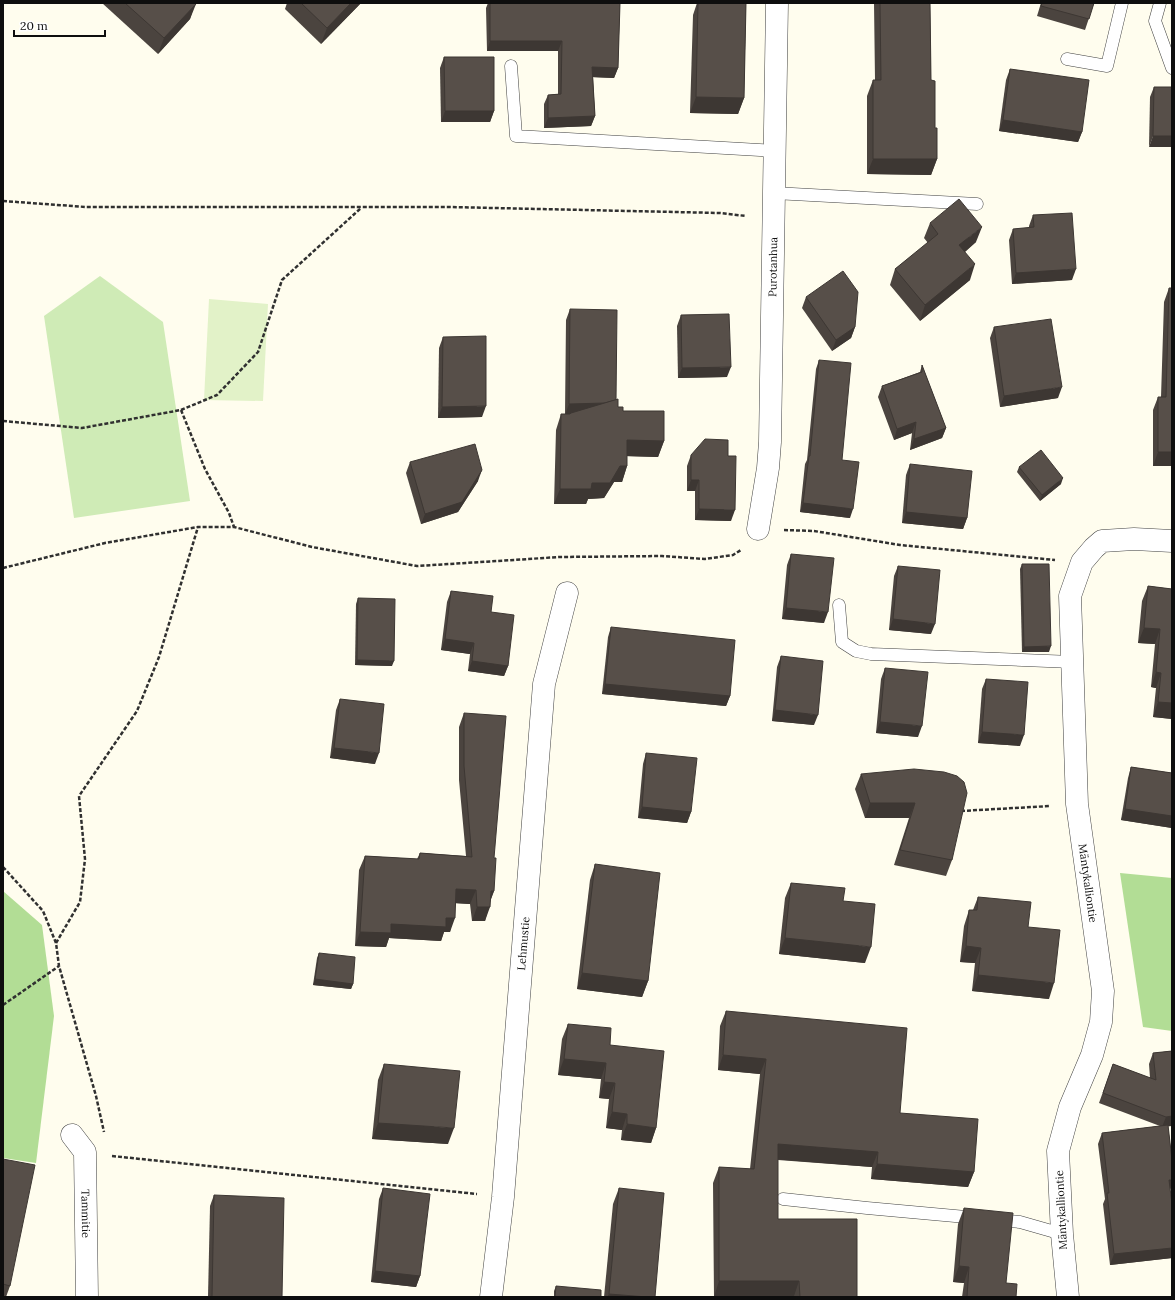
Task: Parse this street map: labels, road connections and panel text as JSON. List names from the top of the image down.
{
  "streets": {
    "street": [
      "Purotanhua",
      "Mäntykalliontie",
      "Lehmustie",
      "Tammitie"
    ]
  },
  "scale_bar": "20 m"
}
